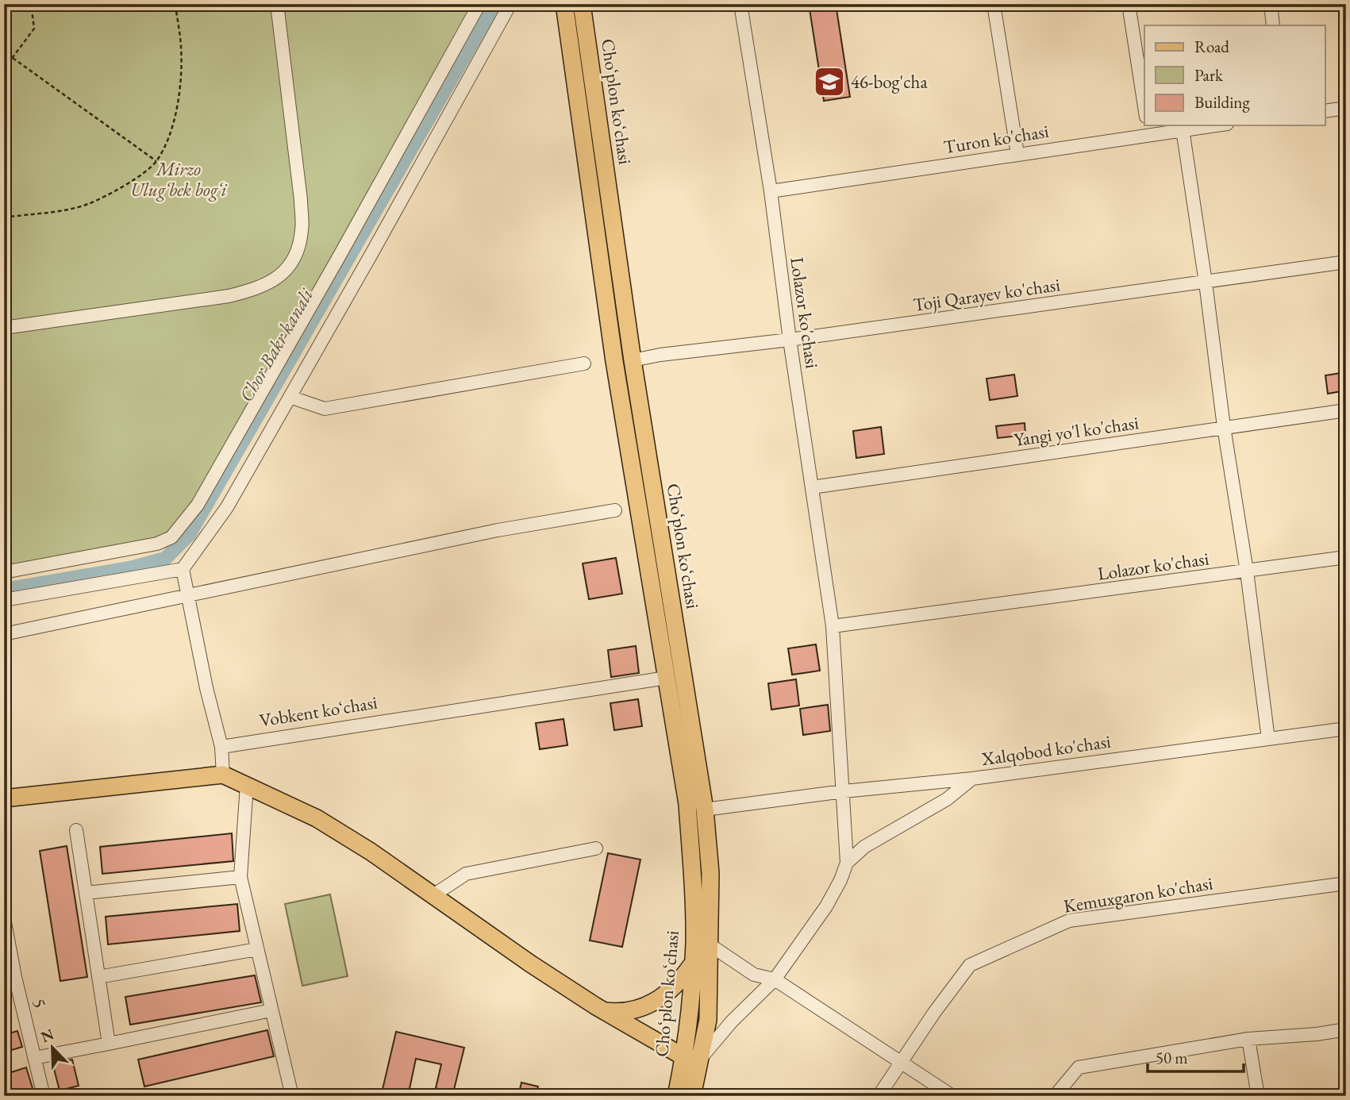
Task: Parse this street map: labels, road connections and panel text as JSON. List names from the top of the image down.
{
  "streets": {
    "main road": ["Choʻplon koʻchasi"],
    "street": [
      "Turon ko'chasi",
      "Toji Qarayev ko'chasi",
      "Lolazor ko'chasi",
      "Yangi yo'l ko'chasi",
      "Vobkent koʻchasi",
      "Xalqobod ko'chasi",
      "Kemuxgaron ko'chasi",
      "5"
    ]
  },
  "crossings": [
    ["Choʻplon koʻchasi", "Toji Qarayev ko'chasi"],
    ["Choʻplon koʻchasi", "Vobkent koʻchasi"],
    ["Choʻplon koʻchasi", "Xalqobod ko'chasi"],
    ["Turon ko'chasi", "Lolazor ko'chasi"],
    ["Toji Qarayev ko'chasi", "Lolazor ko'chasi"],
    ["Lolazor ko'chasi", "Yangi yo'l ko'chasi"],
    ["Lolazor ko'chasi", "Xalqobod ko'chasi"]
  ],
  "water": ["Chor Bakr kanali"],
  "parks": ["Mirzo Ulugʻbek bogʻi"],
  "places": {
    "school or university": ["46-bog'cha"]
  },
  "legend": ["Road", "Park", "Building"],
  "scale_bar": "50 m",
  "north": "top left"
}
